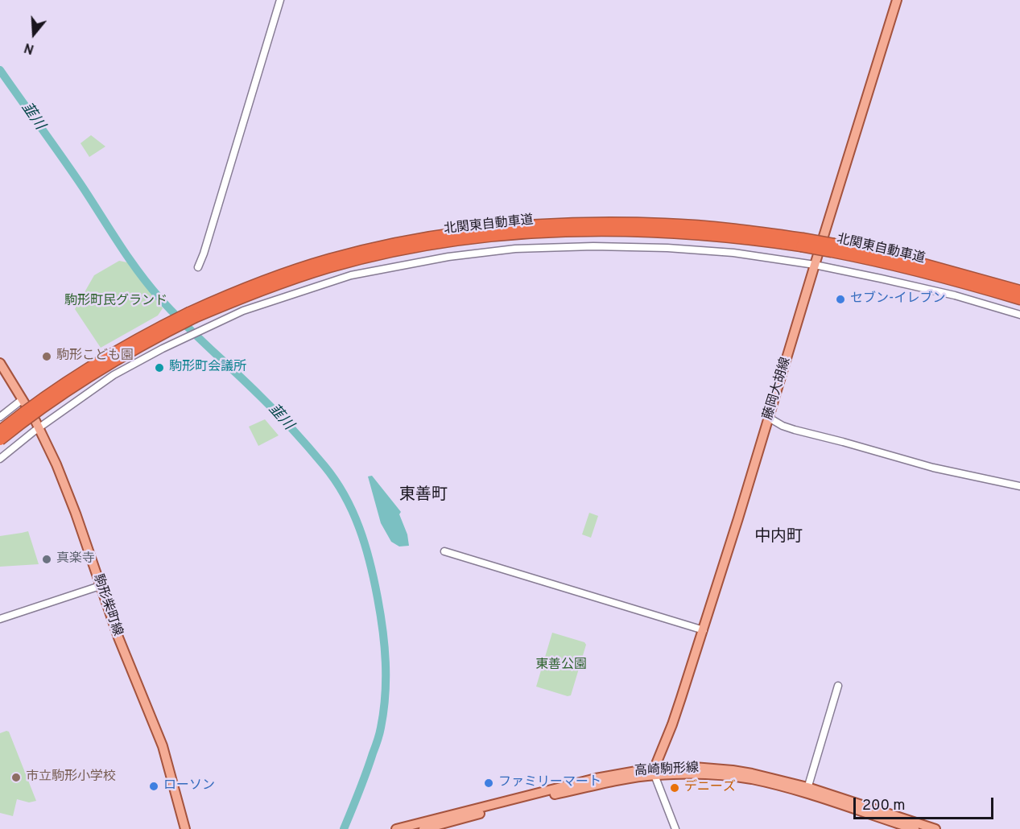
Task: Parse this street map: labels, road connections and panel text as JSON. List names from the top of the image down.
{
  "streets": {
    "highway": ["北関東自動車道"],
    "main road": ["藤岡大胡線", "駒形柴町線", "高崎駒形線"]
  },
  "crossings": [
    ["藤岡大胡線", "高崎駒形線"]
  ],
  "districts": ["東善町", "中内町"],
  "water": ["韮川"],
  "parks": ["駒形町民グランド", "東善公園"],
  "places": [
    "セブン-イレブン",
    "駒形こども園",
    "駒形町会議所",
    "真楽寺",
    "市立駒形小学校",
    "ファミリーマート",
    "ローソン",
    "デニーズ"
  ],
  "scale_bar": "200 m",
  "north": "bottom"
}
